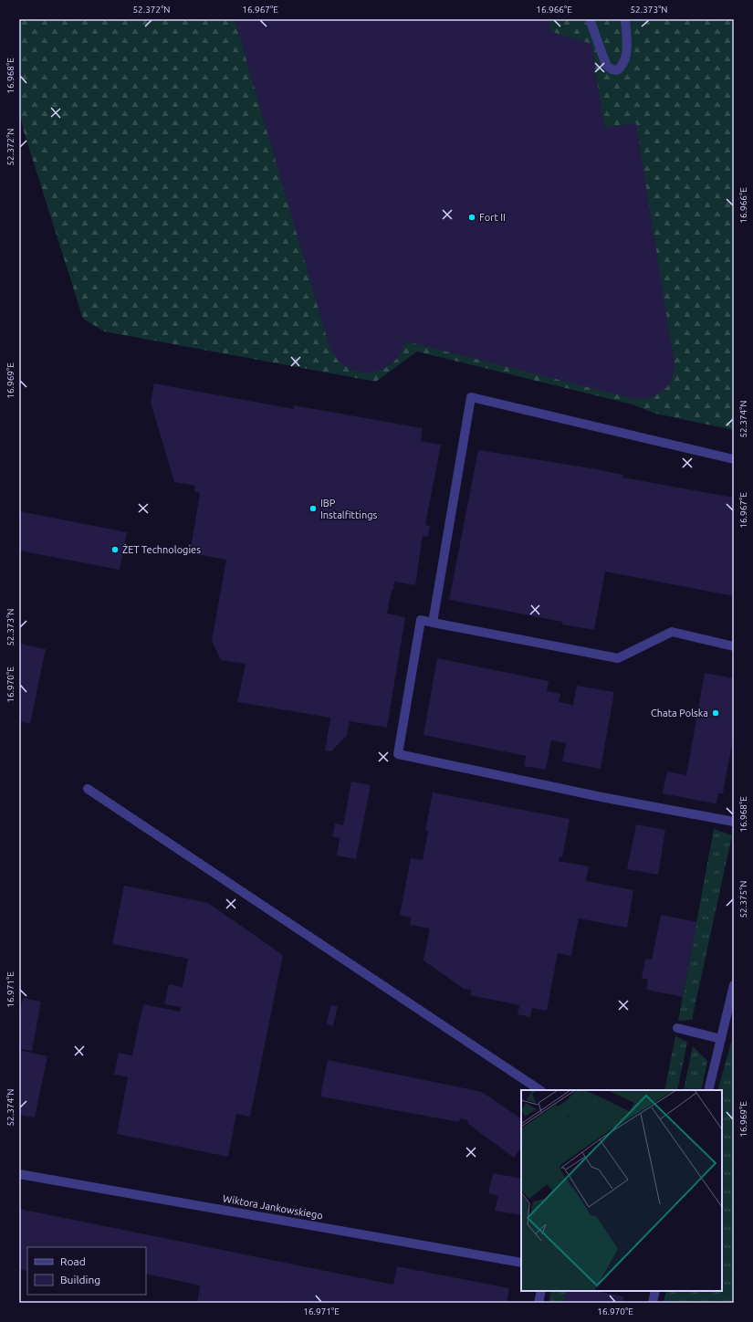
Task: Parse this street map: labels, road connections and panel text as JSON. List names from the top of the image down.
{
  "streets": {
    "street": ["Wiktora Jankowskiego"]
  },
  "places": [
    "Fort II",
    "IBP Instalfittings",
    "ŻET Technologies",
    "Chata Polska"
  ],
  "legend": ["Road", "Building"],
  "coordinates": [
    "52.372°N",
    "16.967°E",
    "16.966°E",
    "52.373°N",
    "16.968°E",
    "16.969°E",
    "52.374°N",
    "16.970°E",
    "52.375°N",
    "16.971°E"
  ]
}
